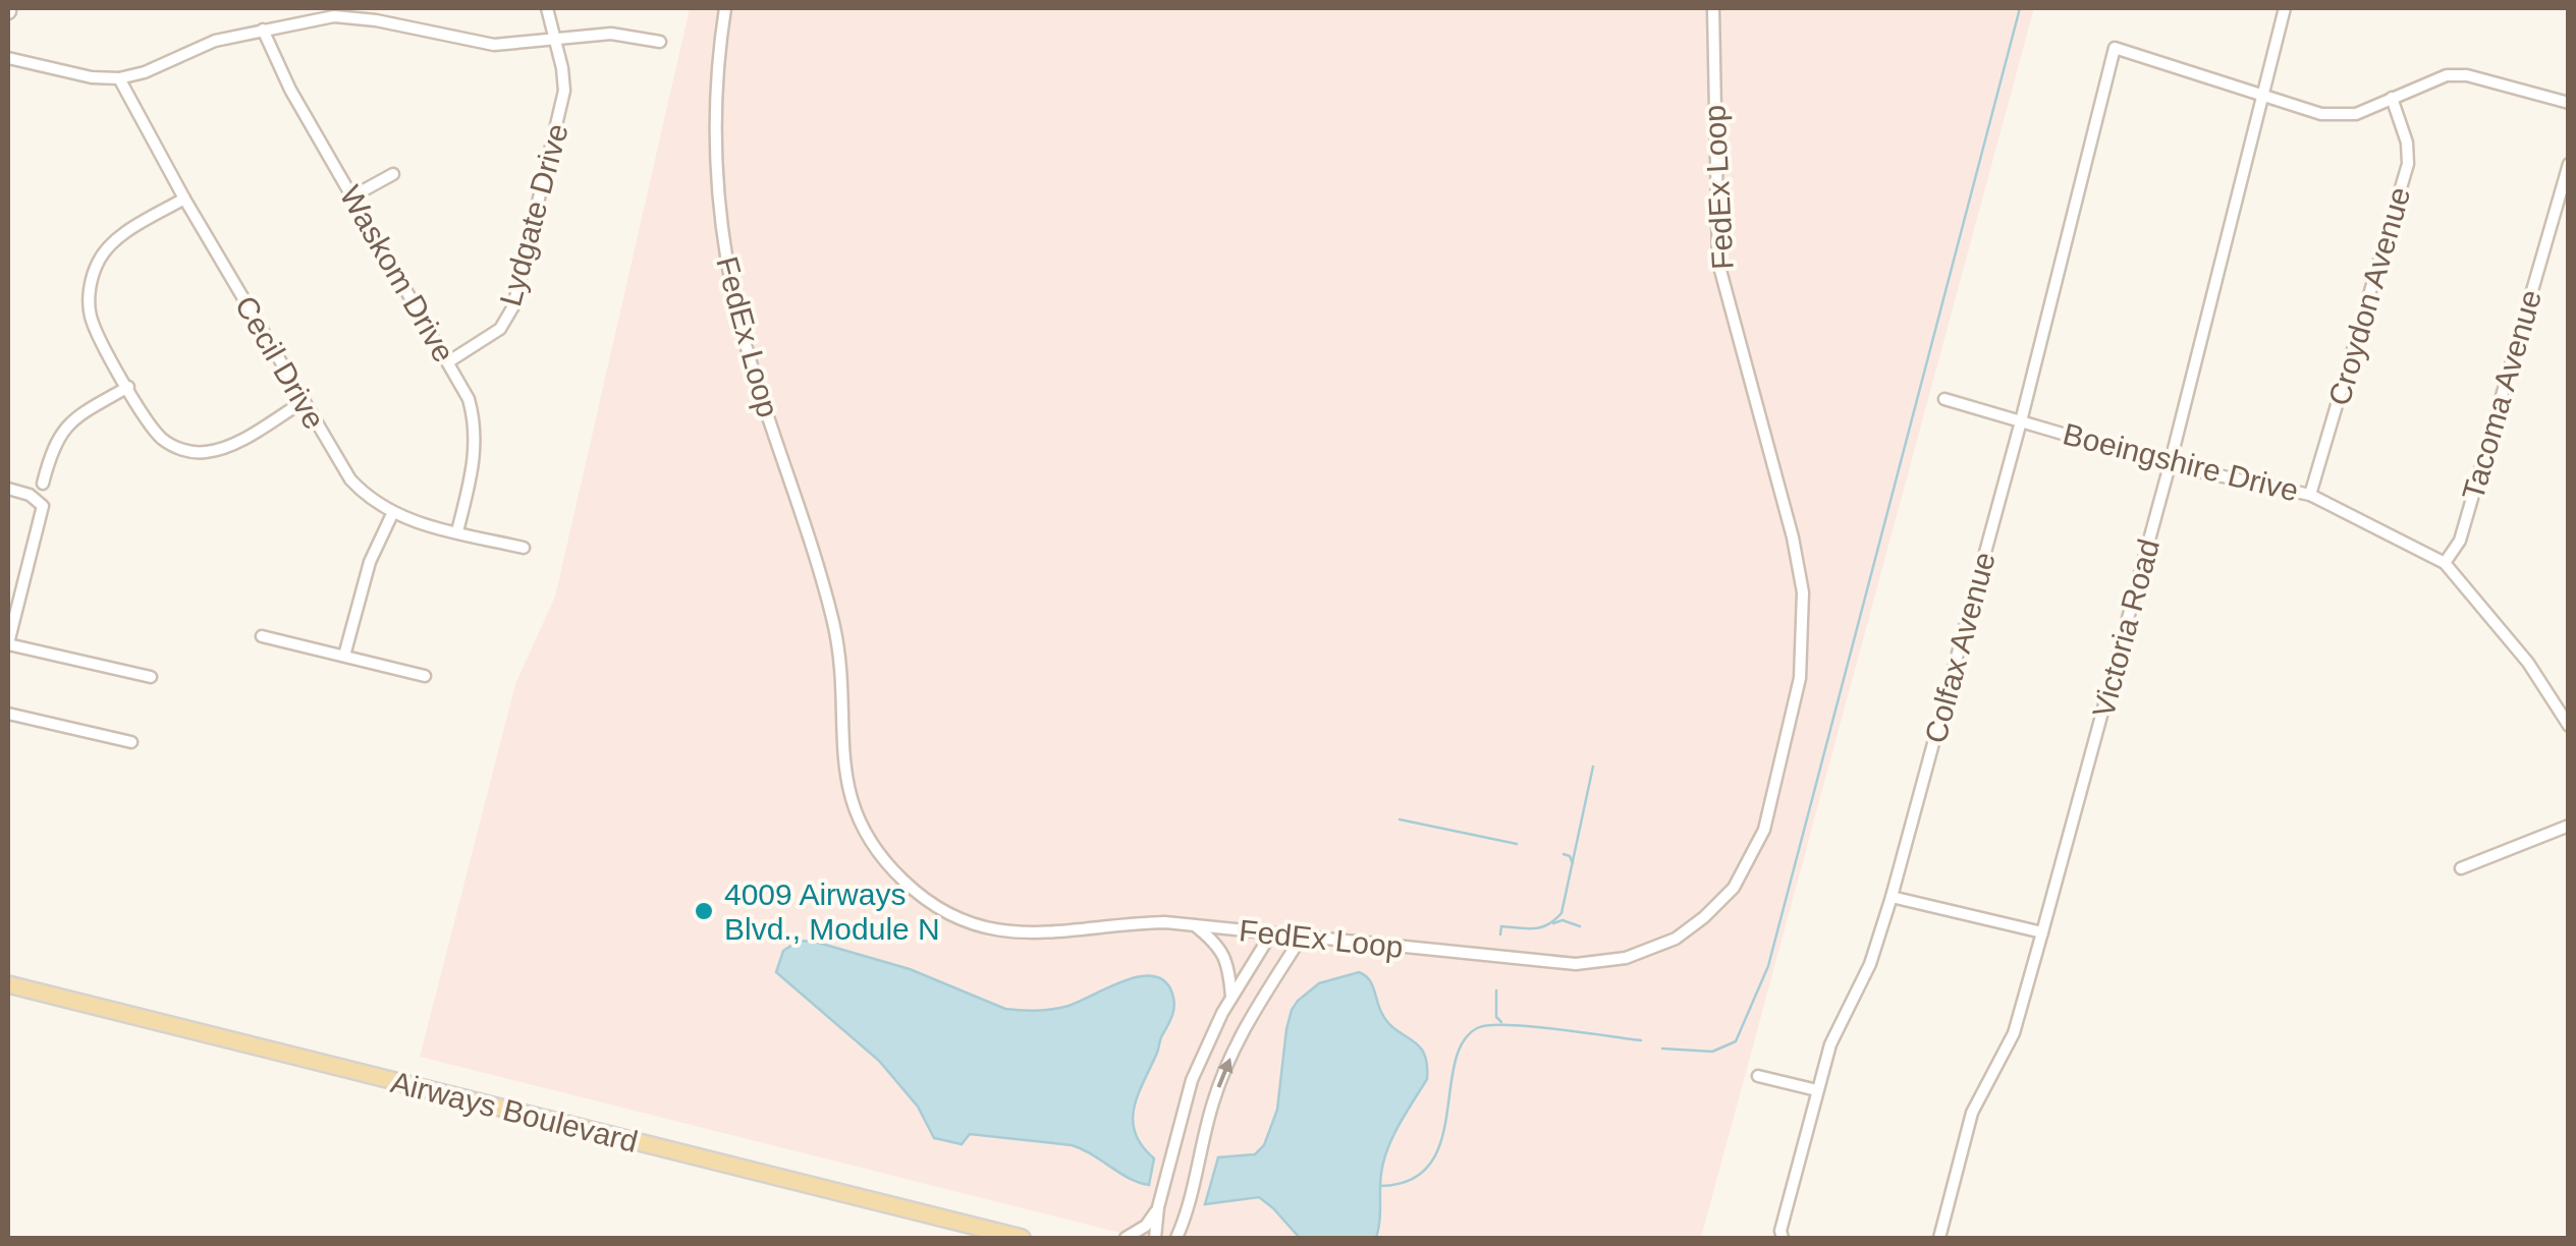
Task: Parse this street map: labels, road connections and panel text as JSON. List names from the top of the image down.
{
  "streets": {
    "main road": ["Airways Boulevard"],
    "street": [
      "FedEx Loop",
      "Lydgate Drive",
      "Waskom Drive",
      "Croydon Avenue",
      "Cecil Drive",
      "Tacoma Avenue",
      "Boeingshire Drive",
      "Victoria Road",
      "Colfax Avenue"
    ]
  },
  "crossings": [
    ["Lydgate Drive", "Waskom Drive"],
    ["Waskom Drive", "Cecil Drive"],
    ["Croydon Avenue", "Boeingshire Drive"],
    ["Tacoma Avenue", "Boeingshire Drive"],
    ["Boeingshire Drive", "Victoria Road"],
    ["Boeingshire Drive", "Colfax Avenue"],
    ["Victoria Road", "Colfax Avenue"]
  ],
  "places": ["4009 Airways Blvd., Module N"]
}
